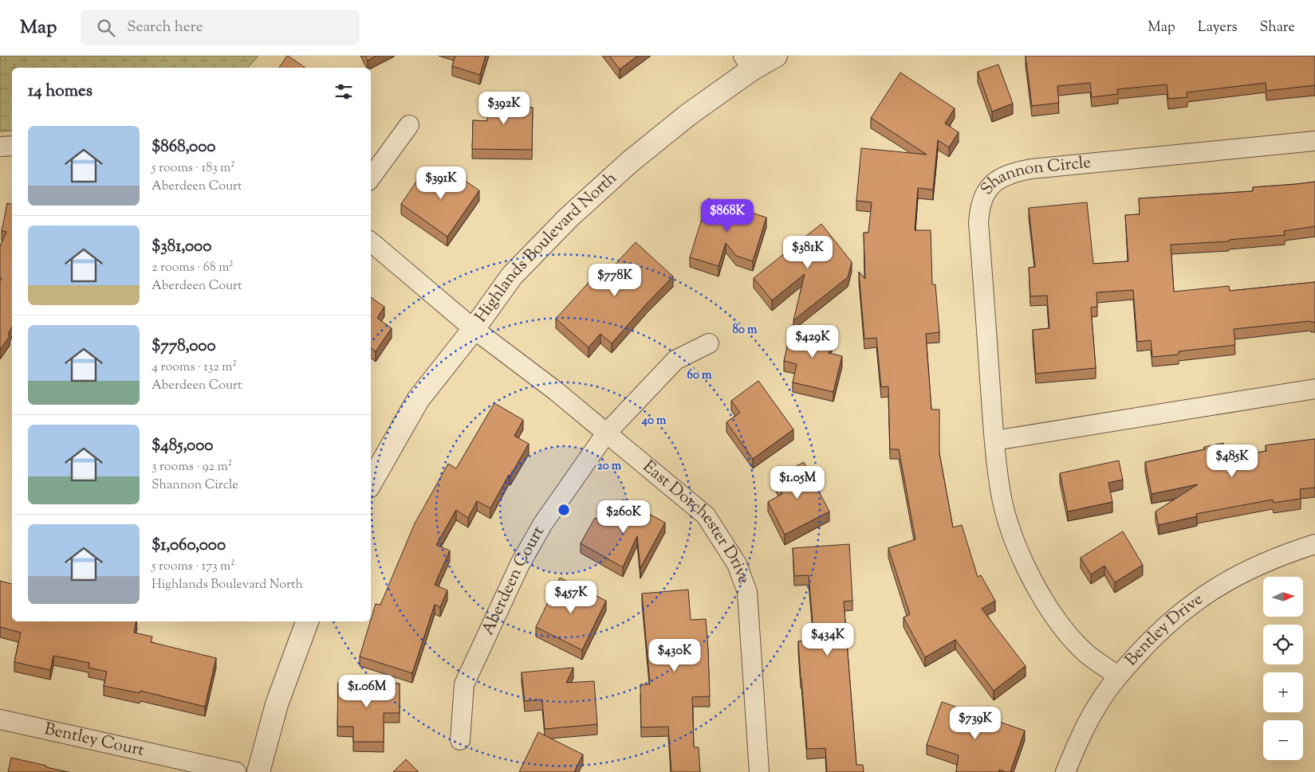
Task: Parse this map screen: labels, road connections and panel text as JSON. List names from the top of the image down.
{
  "streets": {
    "street": [
      "Shannon Circle",
      "Highlands Boulevard North",
      "East Dorchester Drive",
      "Aberdeen Court",
      "Bentley Drive",
      "Bentley Court"
    ]
  },
  "crossings": [
    ["Shannon Circle", "Bentley Drive"],
    ["Highlands Boulevard North", "East Dorchester Drive"],
    ["East Dorchester Drive", "Aberdeen Court"]
  ],
  "north": "right",
  "page": {
    "header": "Map",
    "search": "Search here",
    "nav": ["Map", "Layers", "Share"],
    "heading": "14 homes",
    "price": [
      "$392K",
      "$391K",
      "$868K",
      "$381K",
      "$778K",
      "$429K",
      "$485K",
      "$1.05M",
      "$260K",
      "$457K",
      "$434K",
      "$430K",
      "$1.06M",
      "$739K"
    ],
    "list": [
      {
        "name": "$868,000",
        "note": "5 rooms · 183 m² · Aberdeen Court"
      },
      {
        "name": "$381,000",
        "note": "2 rooms · 68 m² · Aberdeen Court"
      },
      {
        "name": "$778,000",
        "note": "4 rooms · 132 m² · Aberdeen Court"
      },
      {
        "name": "$485,000",
        "note": "3 rooms · 92 m² · Shannon Circle"
      },
      {
        "name": "$1,060,000",
        "note": "5 rooms · 173 m² · Highlands Boulevard North"
      }
    ],
    "map_buttons": ["+", "−"]
  },
  "rings": [
    "80 m",
    "60 m",
    "40 m",
    "20 m"
  ]
}
